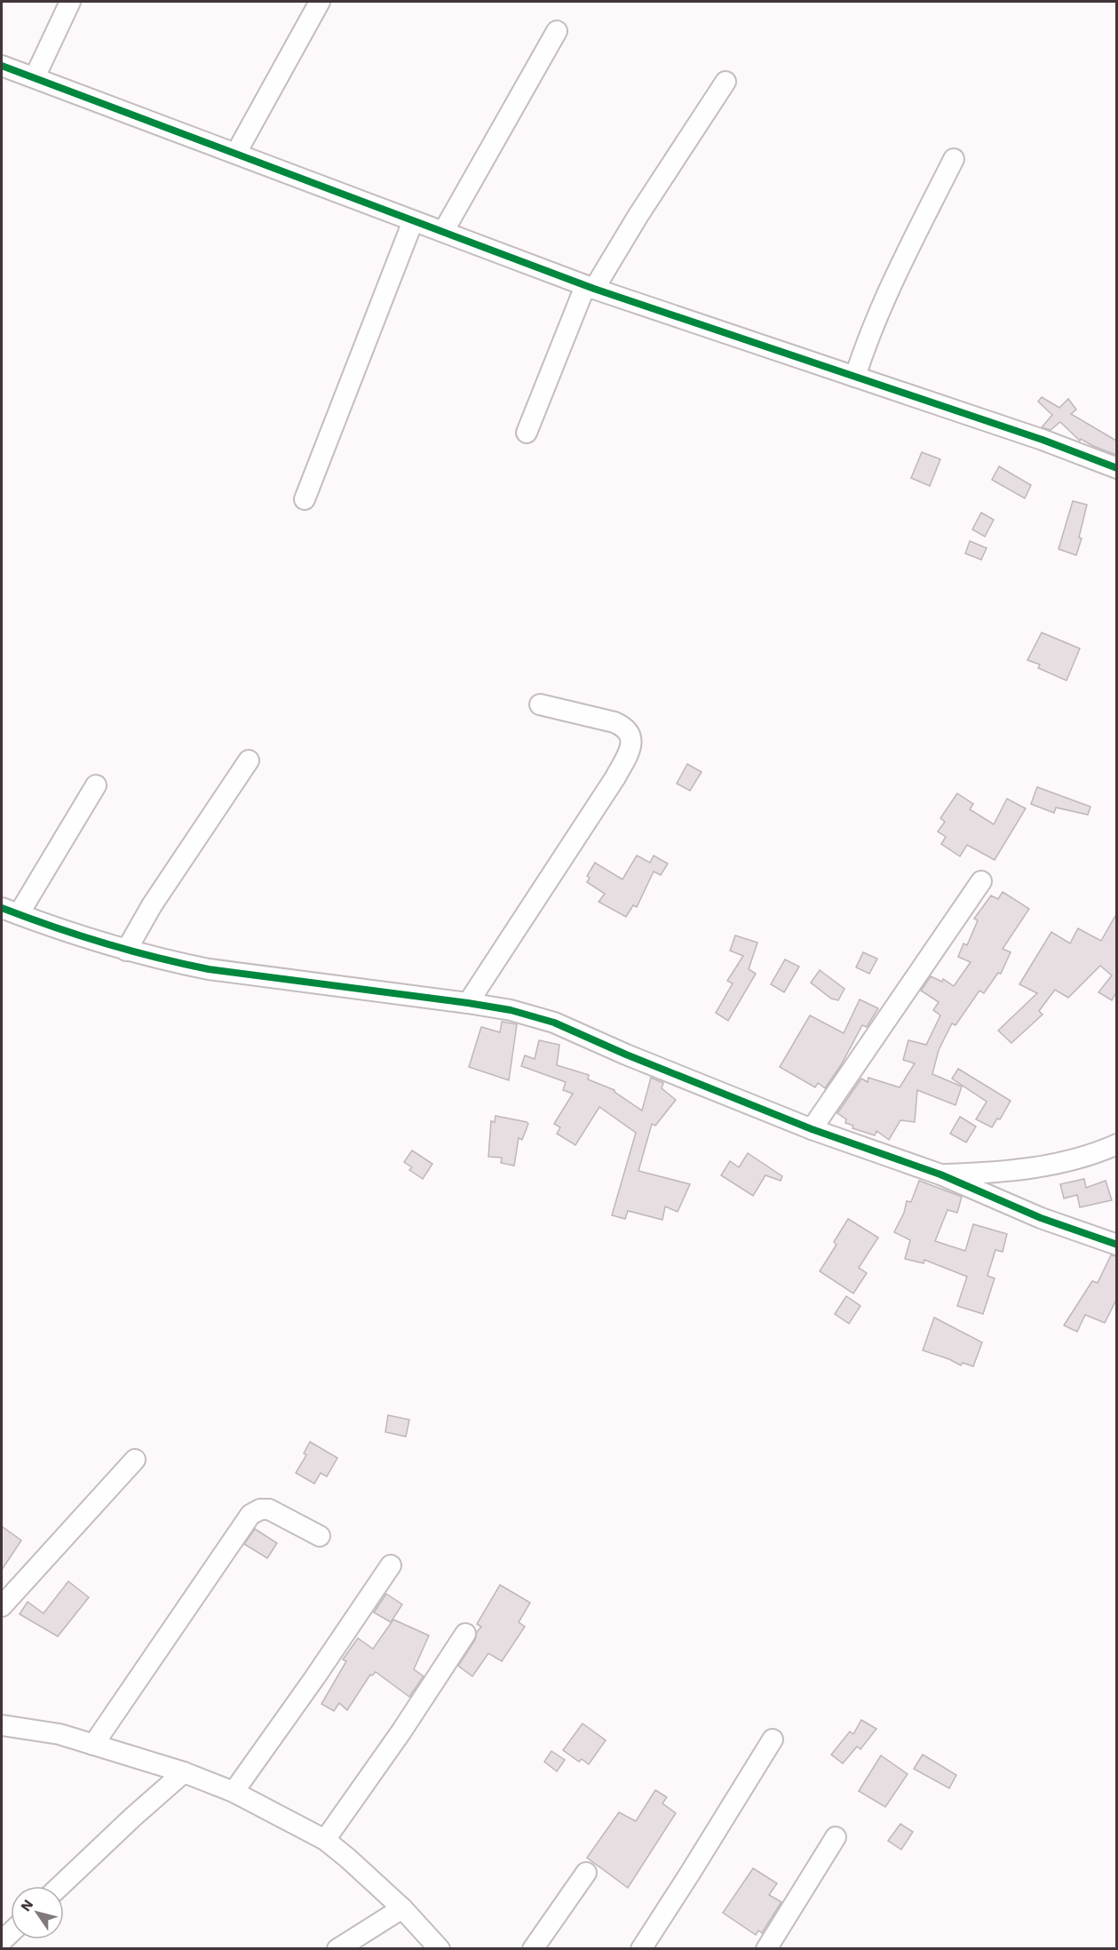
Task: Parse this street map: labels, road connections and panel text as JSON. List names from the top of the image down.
{
  "north": "top left"
}
